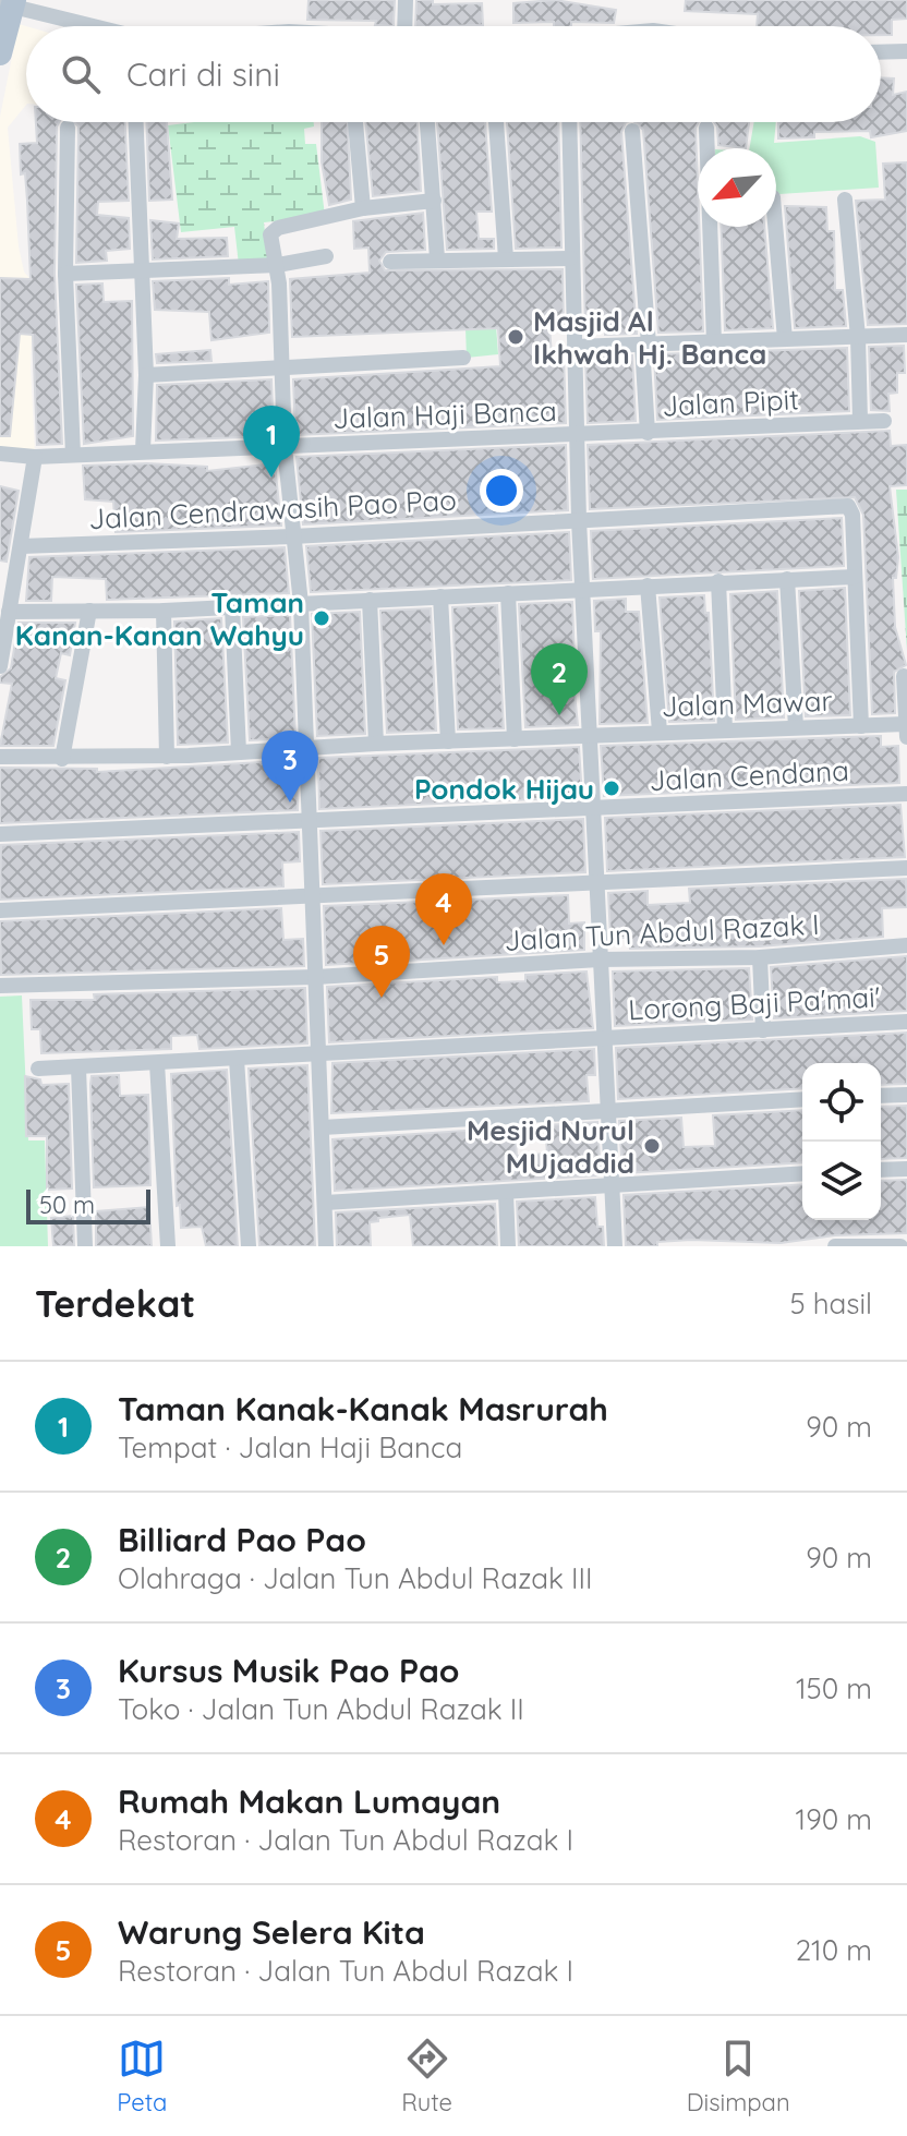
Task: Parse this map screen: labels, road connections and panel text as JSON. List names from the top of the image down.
{
  "streets": {
    "street": [
      "Jalan Pipit",
      "Jalan Haji Banca",
      "Jalan Cendrawasih Pao Pao",
      "Jalan Mawar",
      "Jalan Cendana",
      "Jalan Tun Abdul Razak I",
      "Lorong Baji Pa'mai'"
    ]
  },
  "crossings": [
    ["Jalan Pipit", "Jalan Haji Banca"]
  ],
  "places": [
    "Masjid Al Ikhwah Hj. Banca",
    "Taman Kanan-Kanan Wahyu",
    "Pondok Hijau",
    "Mesjid Nurul MUjaddid"
  ],
  "scale_bar": "50 m",
  "north": "bottom left",
  "page": {
    "search": "Cari di sini",
    "pins": [
      "1",
      "2",
      "3",
      "4",
      "5"
    ],
    "scale": "50 m",
    "heading": ["Terdekat", "5 hasil"],
    "list": [
      {
        "mark": "1",
        "name": "Taman Kanak-Kanak Masrurah",
        "note": "Tempat · Jalan Haji Banca",
        "value": "90 m"
      },
      {
        "mark": "2",
        "name": "Billiard Pao Pao",
        "note": "Olahraga · Jalan Tun Abdul Razak III",
        "value": "90 m"
      },
      {
        "mark": "3",
        "name": "Kursus Musik Pao Pao",
        "note": "Toko · Jalan Tun Abdul Razak II",
        "value": "150 m"
      },
      {
        "mark": "4",
        "name": "Rumah Makan Lumayan",
        "note": "Restoran · Jalan Tun Abdul Razak I",
        "value": "190 m"
      },
      {
        "mark": "5",
        "name": "Warung Selera Kita",
        "note": "Restoran · Jalan Tun Abdul Razak I",
        "value": "210 m"
      }
    ],
    "nav": ["Peta", "Rute", "Disimpan"]
  }
}
